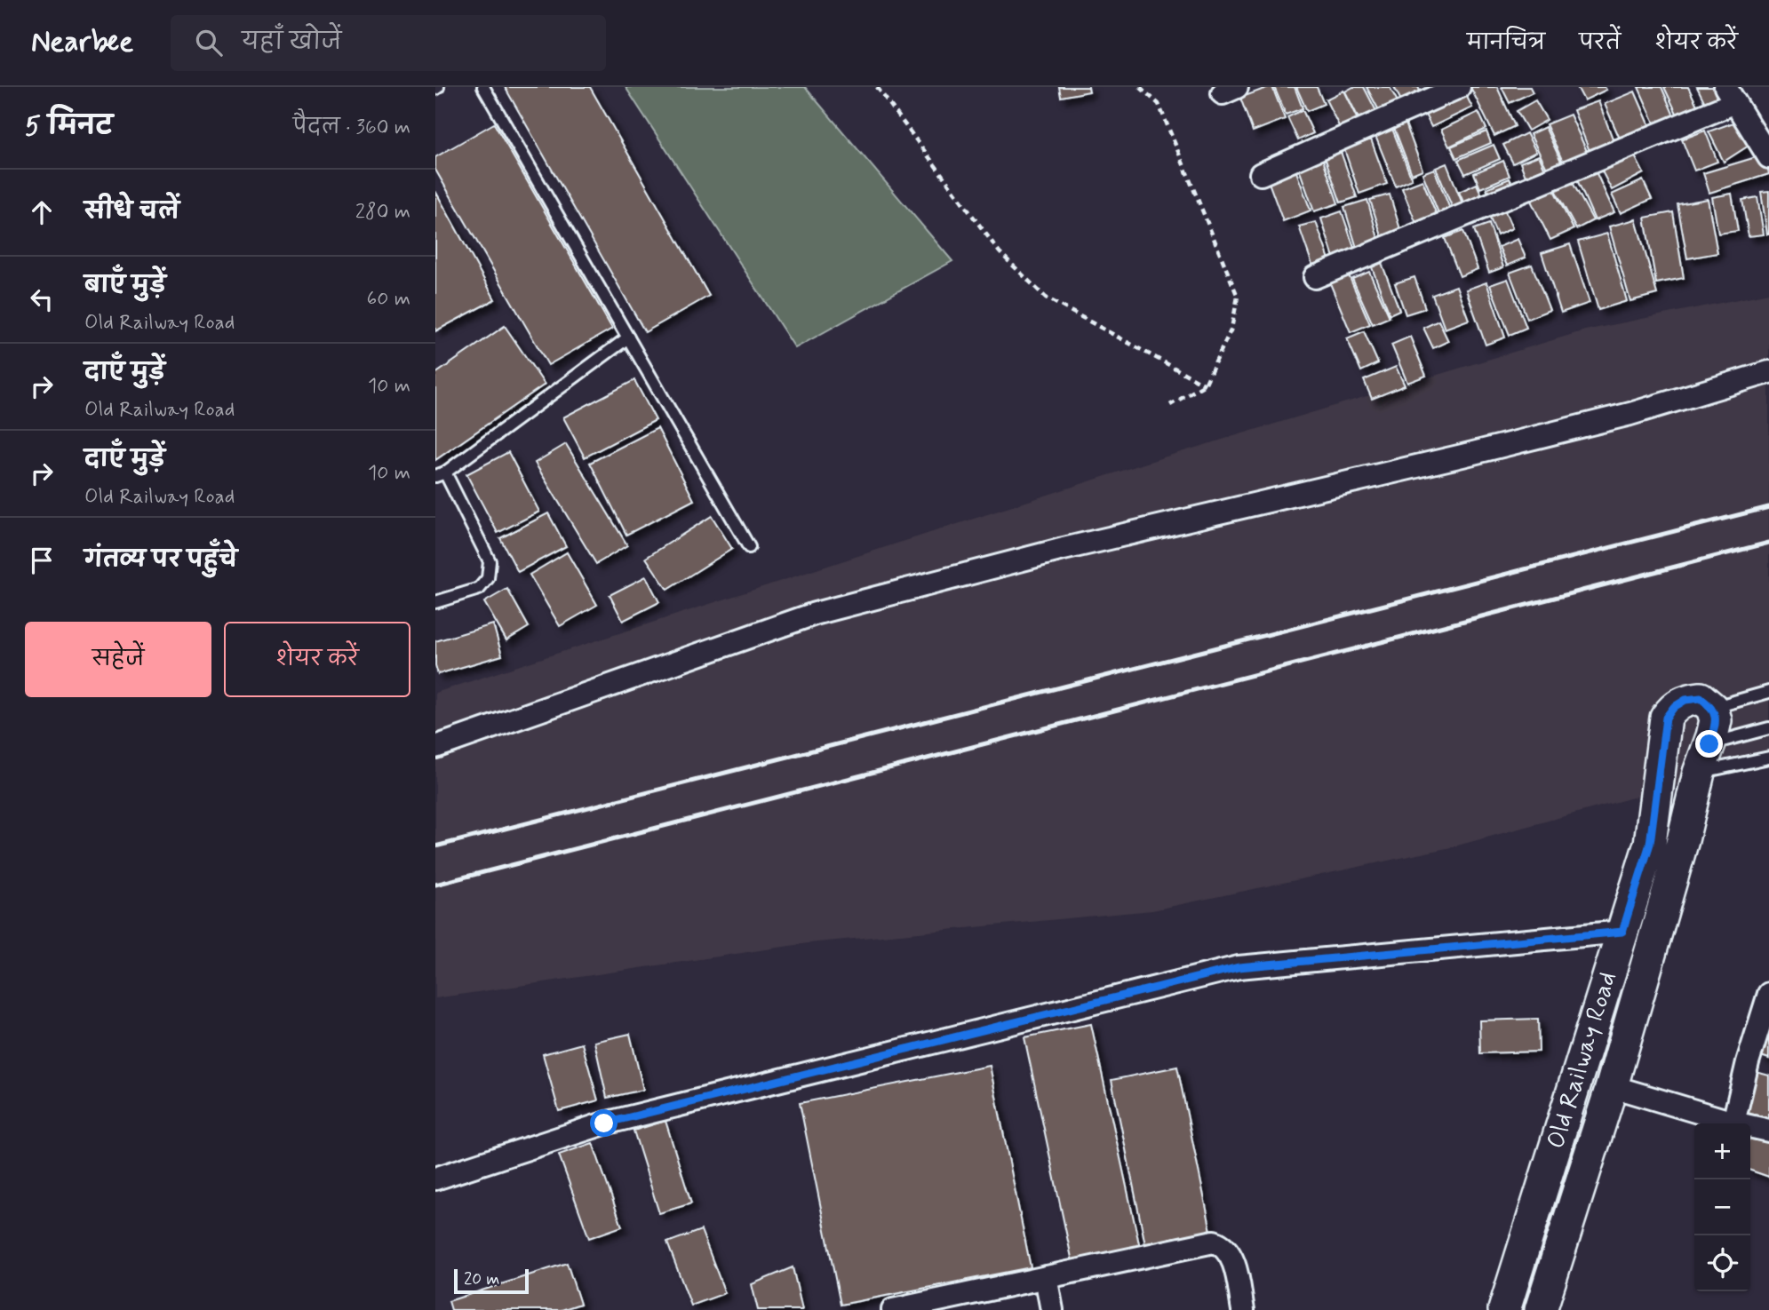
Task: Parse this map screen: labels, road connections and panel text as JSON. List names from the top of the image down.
{
  "streets": {
    "main road": ["Old Railway Road"]
  },
  "scale_bar": "20 m",
  "page": {
    "header": "Nearbee",
    "search": "यहाँ खोजें",
    "nav": ["मानचित्र", "परतें", "शेयर करें"],
    "heading": ["5 मिनट", "पैदल · 360 m"],
    "list": [
      ["सीधे चलें", "280 m"],
      ["बाएँ मुड़ें", "Old Railway Road", "60 m"],
      ["दाएँ मुड़ें", "Old Railway Road", "10 m"],
      ["दाएँ मुड़ें", "Old Railway Road", "10 m"],
      "गंतव्य पर पहुँचे"
    ],
    "buttons": ["सहेजें", "शेयर करें"],
    "map_buttons": ["+", "−"],
    "scale": "20 m"
  }
}
